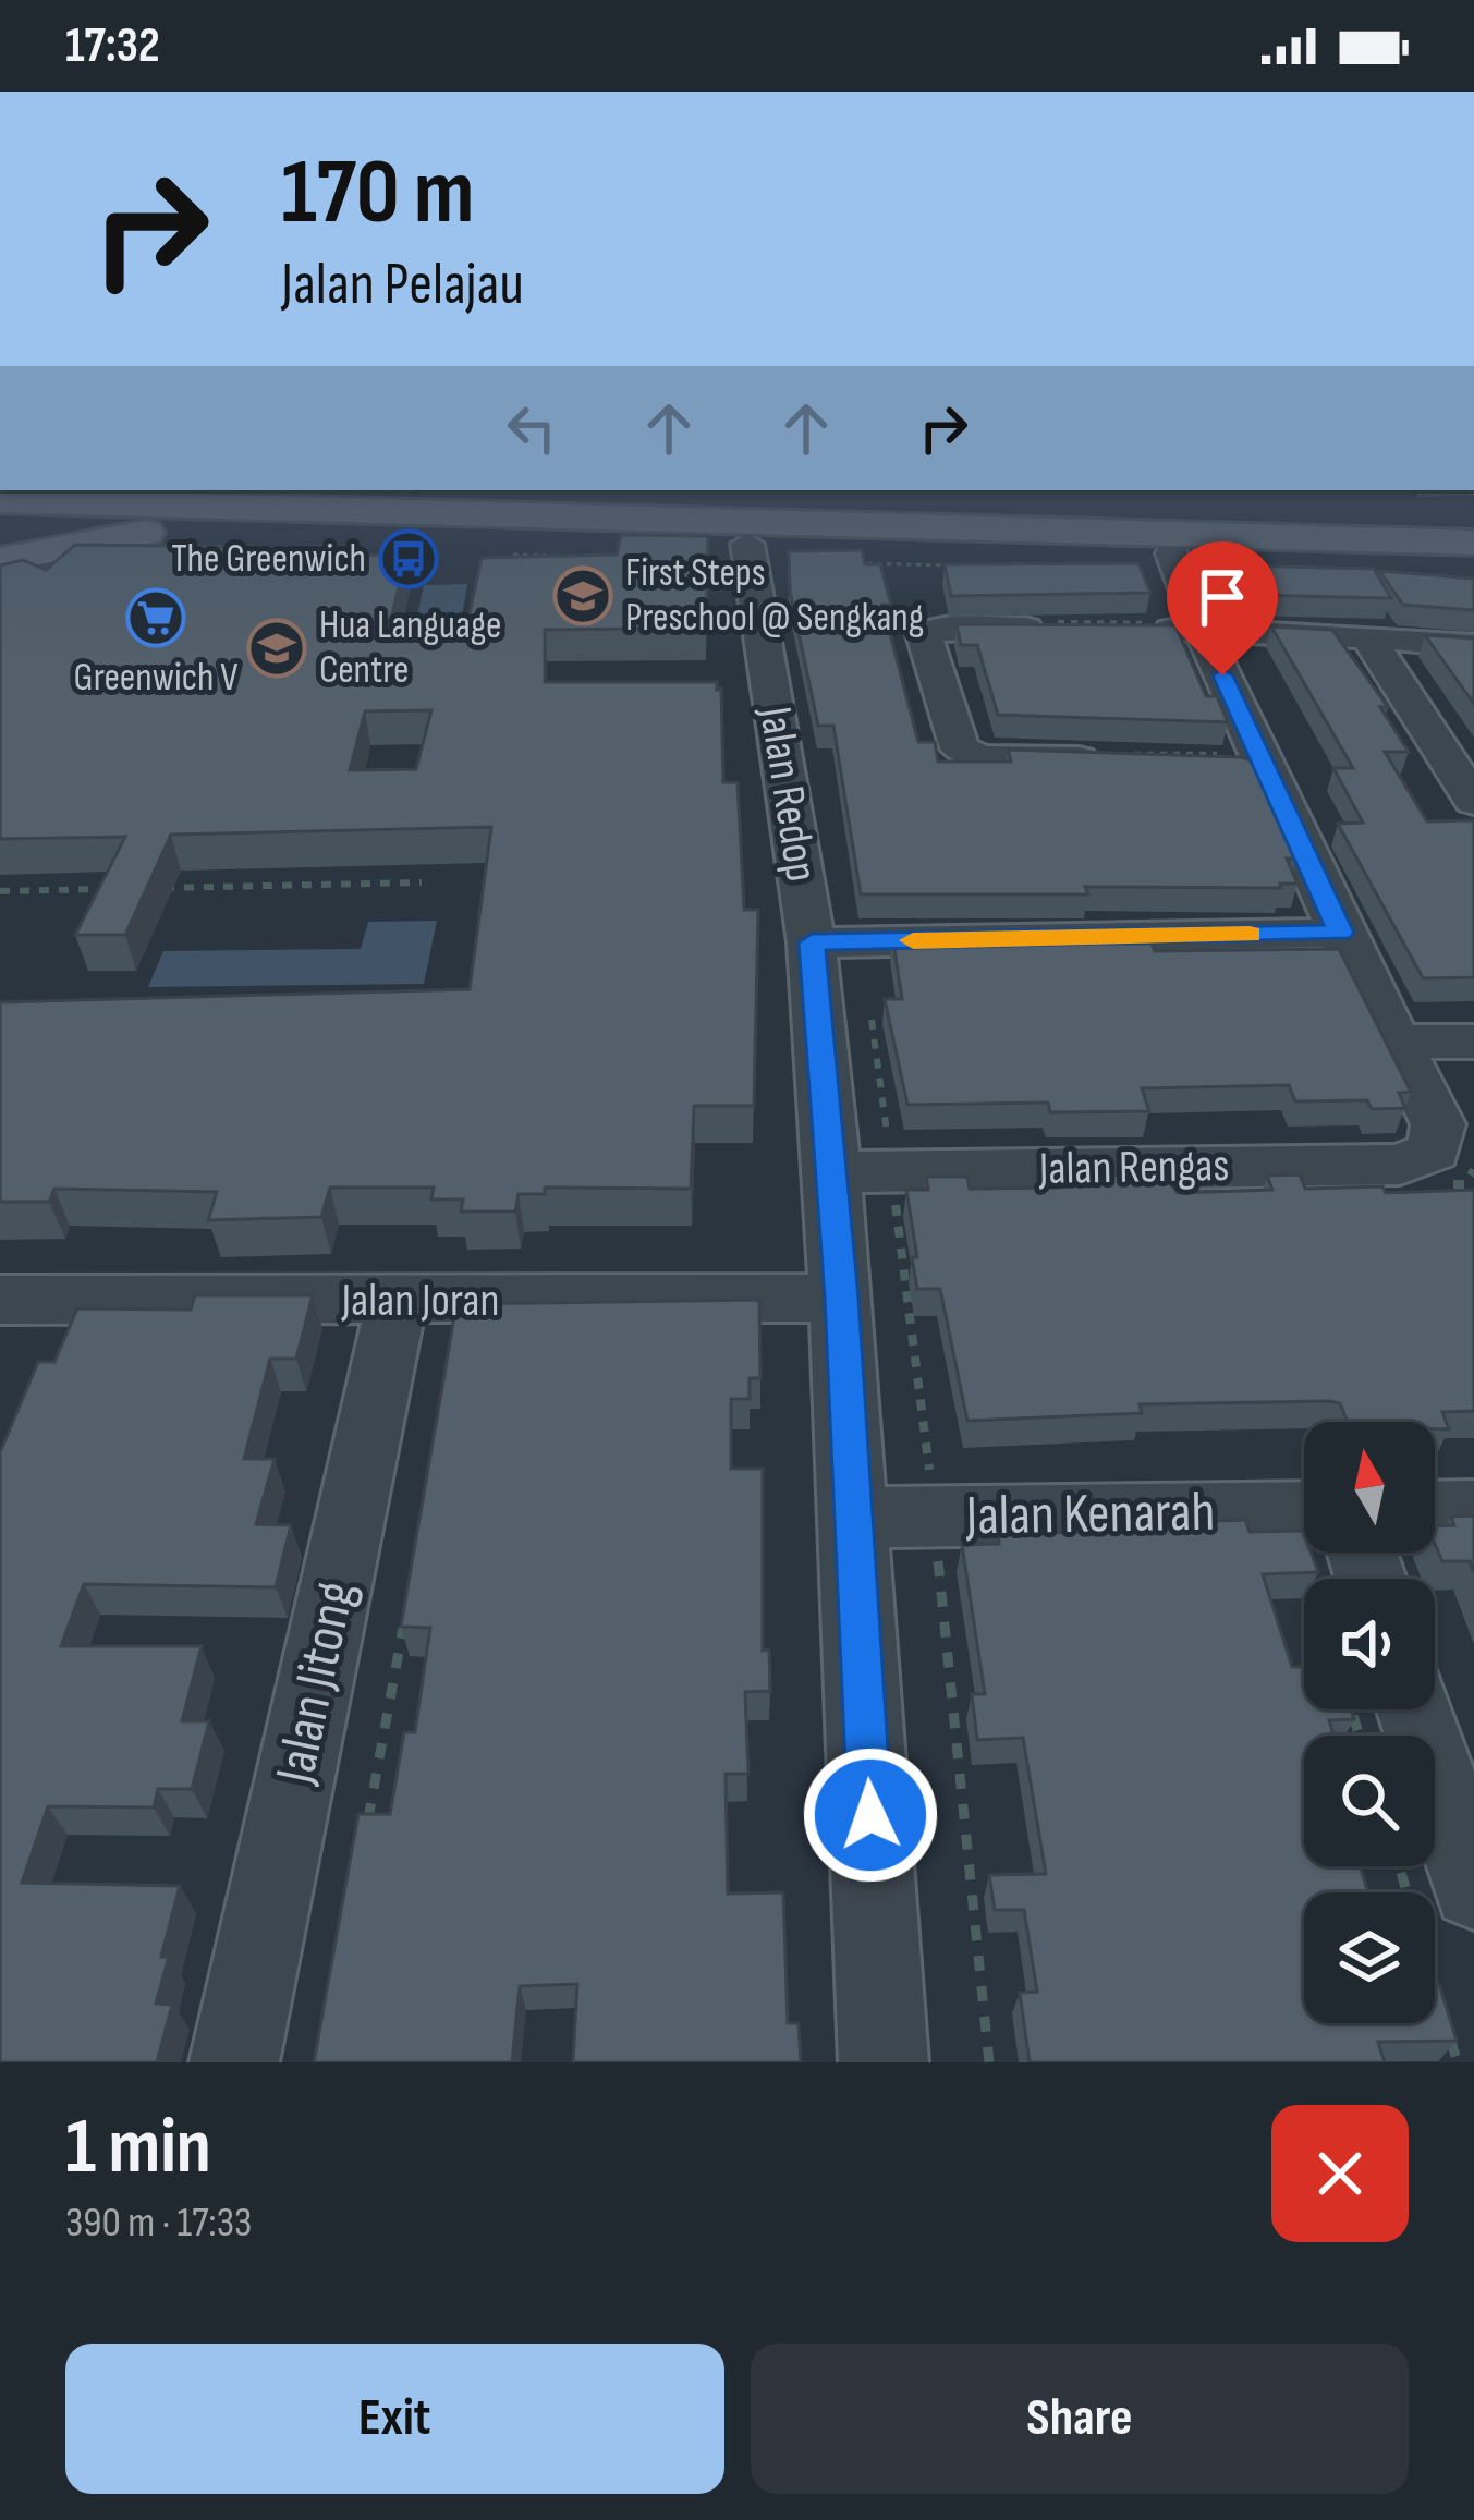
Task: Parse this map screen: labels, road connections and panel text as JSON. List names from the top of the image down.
{
  "streets": {
    "street": [
      "Jalan Redop",
      "Jalan Rengas",
      "Jalan Joran",
      "Jalan Kenarah",
      "Jalan Jitong"
    ]
  },
  "crossings": [
    ["Jalan Redop", "Jalan Rengas"],
    ["Jalan Redop", "Jalan Joran"],
    ["Jalan Redop", "Jalan Kenarah"],
    ["Jalan Joran", "Jalan Jitong"]
  ],
  "places": {
    "bus stop": ["The Greenwich"],
    "school or university": ["First Steps Preschool @ Sengkang", "Hua Language Centre"],
    "supermarket": ["Greenwich V"]
  },
  "north": "top",
  "page": {
    "status": "17:32",
    "turn": ["170 m", "Jalan Pelajau"],
    "heading": ["1 min", "390 m · 17:33"],
    "buttons": ["Exit", "Share"]
  }
}
